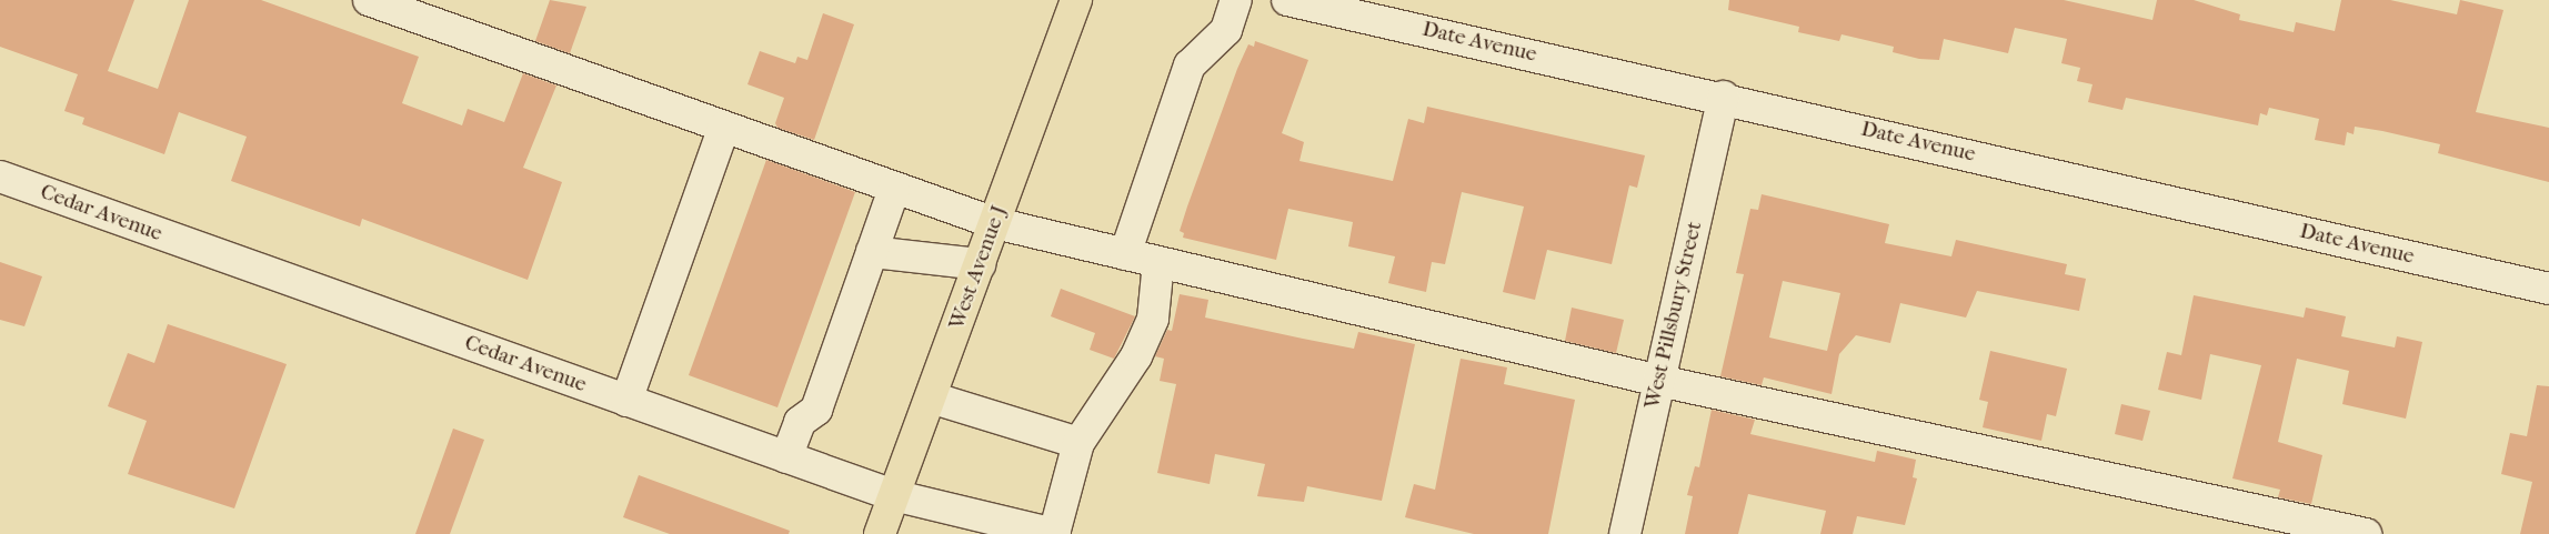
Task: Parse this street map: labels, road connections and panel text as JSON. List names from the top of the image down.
{
  "streets": {
    "main road": ["West Avenue J"],
    "street": ["Date Avenue", "Cedar Avenue", "West Pillsbury Street"]
  },
  "crossings": [
    ["Date Avenue", "West Pillsbury Street"],
    ["Cedar Avenue", "West Avenue J"]
  ]
}
